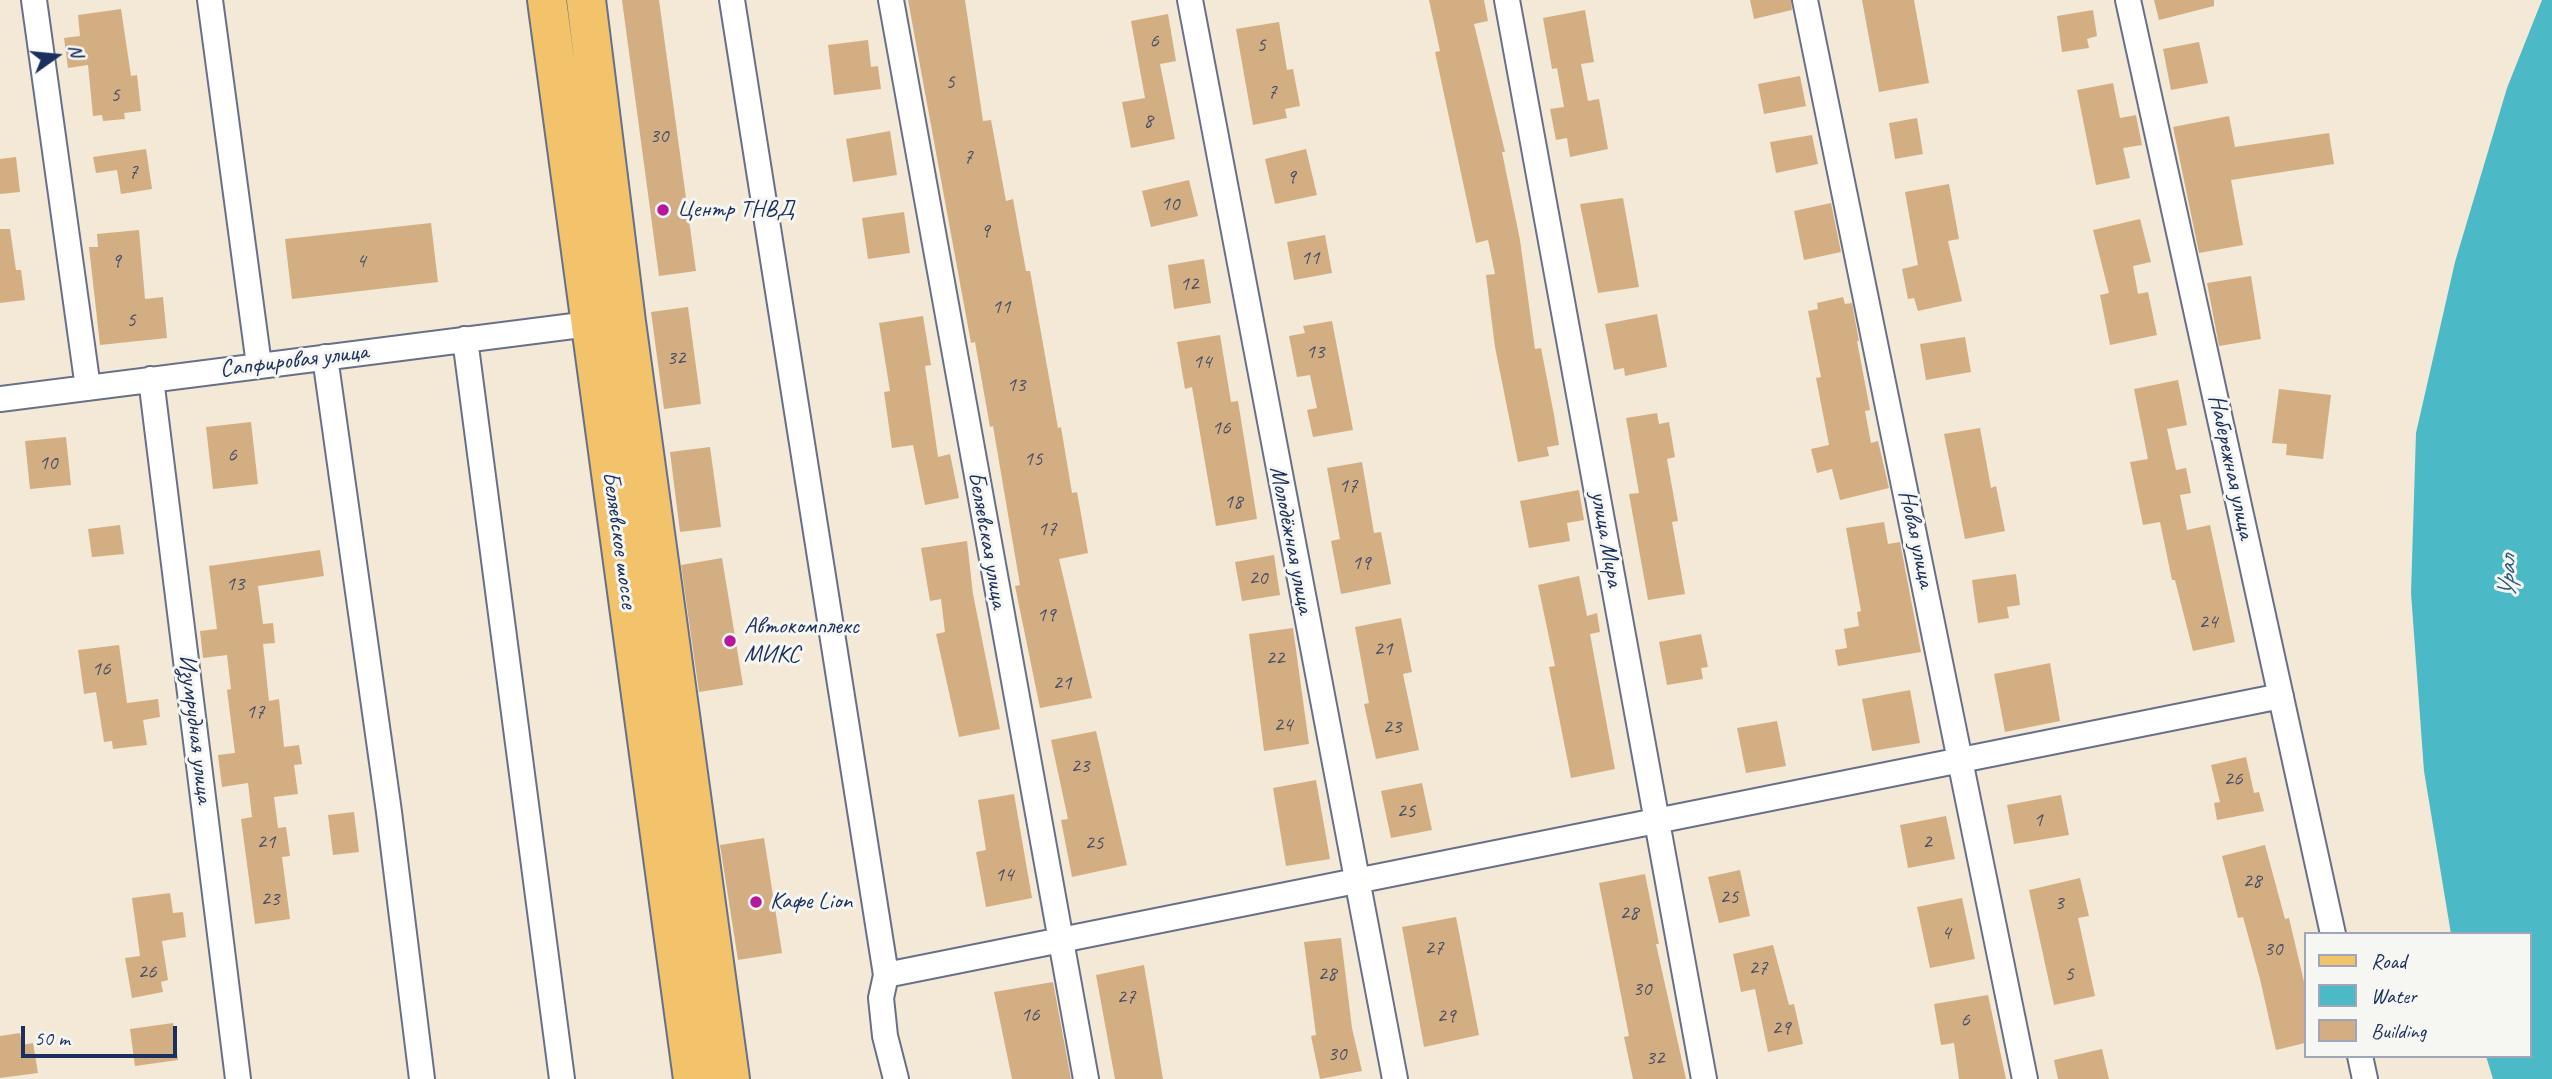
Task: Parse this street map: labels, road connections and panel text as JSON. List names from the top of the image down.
{
  "streets": {
    "main road": ["Беляевское шоссе"],
    "street": [
      "Сапфировая улица",
      "Набережная улица",
      "улица Мира",
      "Новая улица",
      "Беляевская улица",
      "Молодёжная улица",
      "Изумрудная улица"
    ]
  },
  "crossings": [
    ["Сапфировая улица", "Беляевское шоссе"],
    ["Сапфировая улица", "Изумрудная улица"]
  ],
  "water": ["Урал"],
  "places": ["Центр ТНВД", "Автокомплекс МИКС", "Кафе Lion"],
  "house_numbers": [
    "6",
    "5",
    "5",
    "7",
    "5",
    "8",
    "30",
    "7",
    "7",
    "9",
    "10",
    "9",
    "11",
    "9",
    "4",
    "12",
    "11",
    "5",
    "13",
    "32",
    "14",
    "13",
    "16",
    "6",
    "15",
    "10",
    "17",
    "18",
    "17",
    "19",
    "20",
    "13",
    "19",
    "24",
    "21",
    "22",
    "16",
    "21",
    "17",
    "24",
    "23",
    "23",
    "26",
    "25",
    "1",
    "21",
    "2",
    "25",
    "14",
    "28",
    "25",
    "23",
    "3",
    "28",
    "4",
    "27",
    "30",
    "27",
    "26",
    "28",
    "5",
    "30",
    "27",
    "16",
    "29",
    "6",
    "29",
    "30",
    "32"
  ],
  "legend": ["Road", "Water", "Building"],
  "scale_bar": "50 m",
  "north": "right"
}
